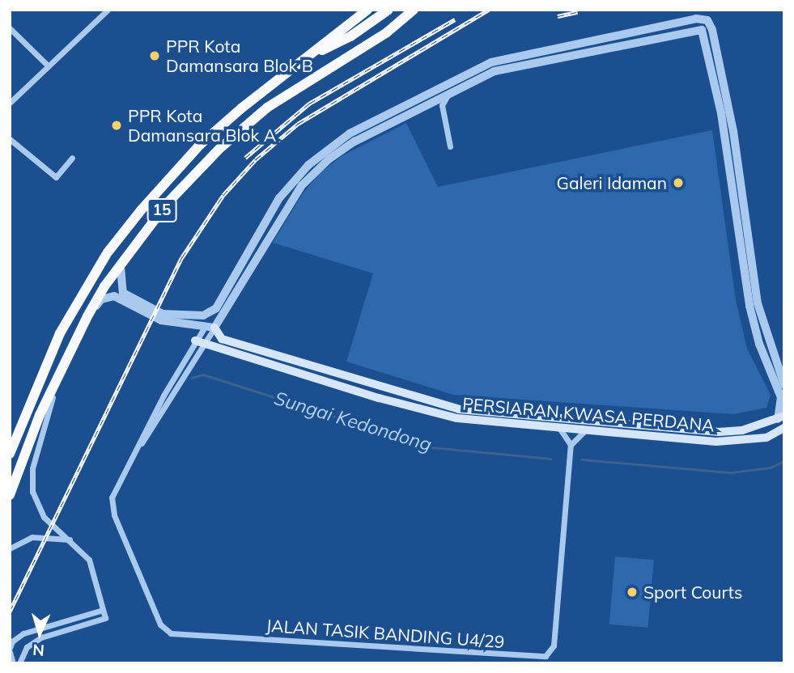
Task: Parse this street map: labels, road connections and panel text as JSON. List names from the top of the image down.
{
  "streets": {
    "highway": ["15"],
    "main road": ["PERSIARAN KWASA PERDANA"],
    "street": ["JALAN TASIK BANDING U4/29"]
  },
  "crossings": [
    ["PERSIARAN KWASA PERDANA", "JALAN TASIK BANDING U4/29"]
  ],
  "water": ["Sungai Kedondong"],
  "places": [
    "PPR Kota Damansara Blok B",
    "PPR Kota Damansara Blok A",
    "Galeri Idaman",
    "Sport Courts"
  ],
  "north": "bottom"
}
